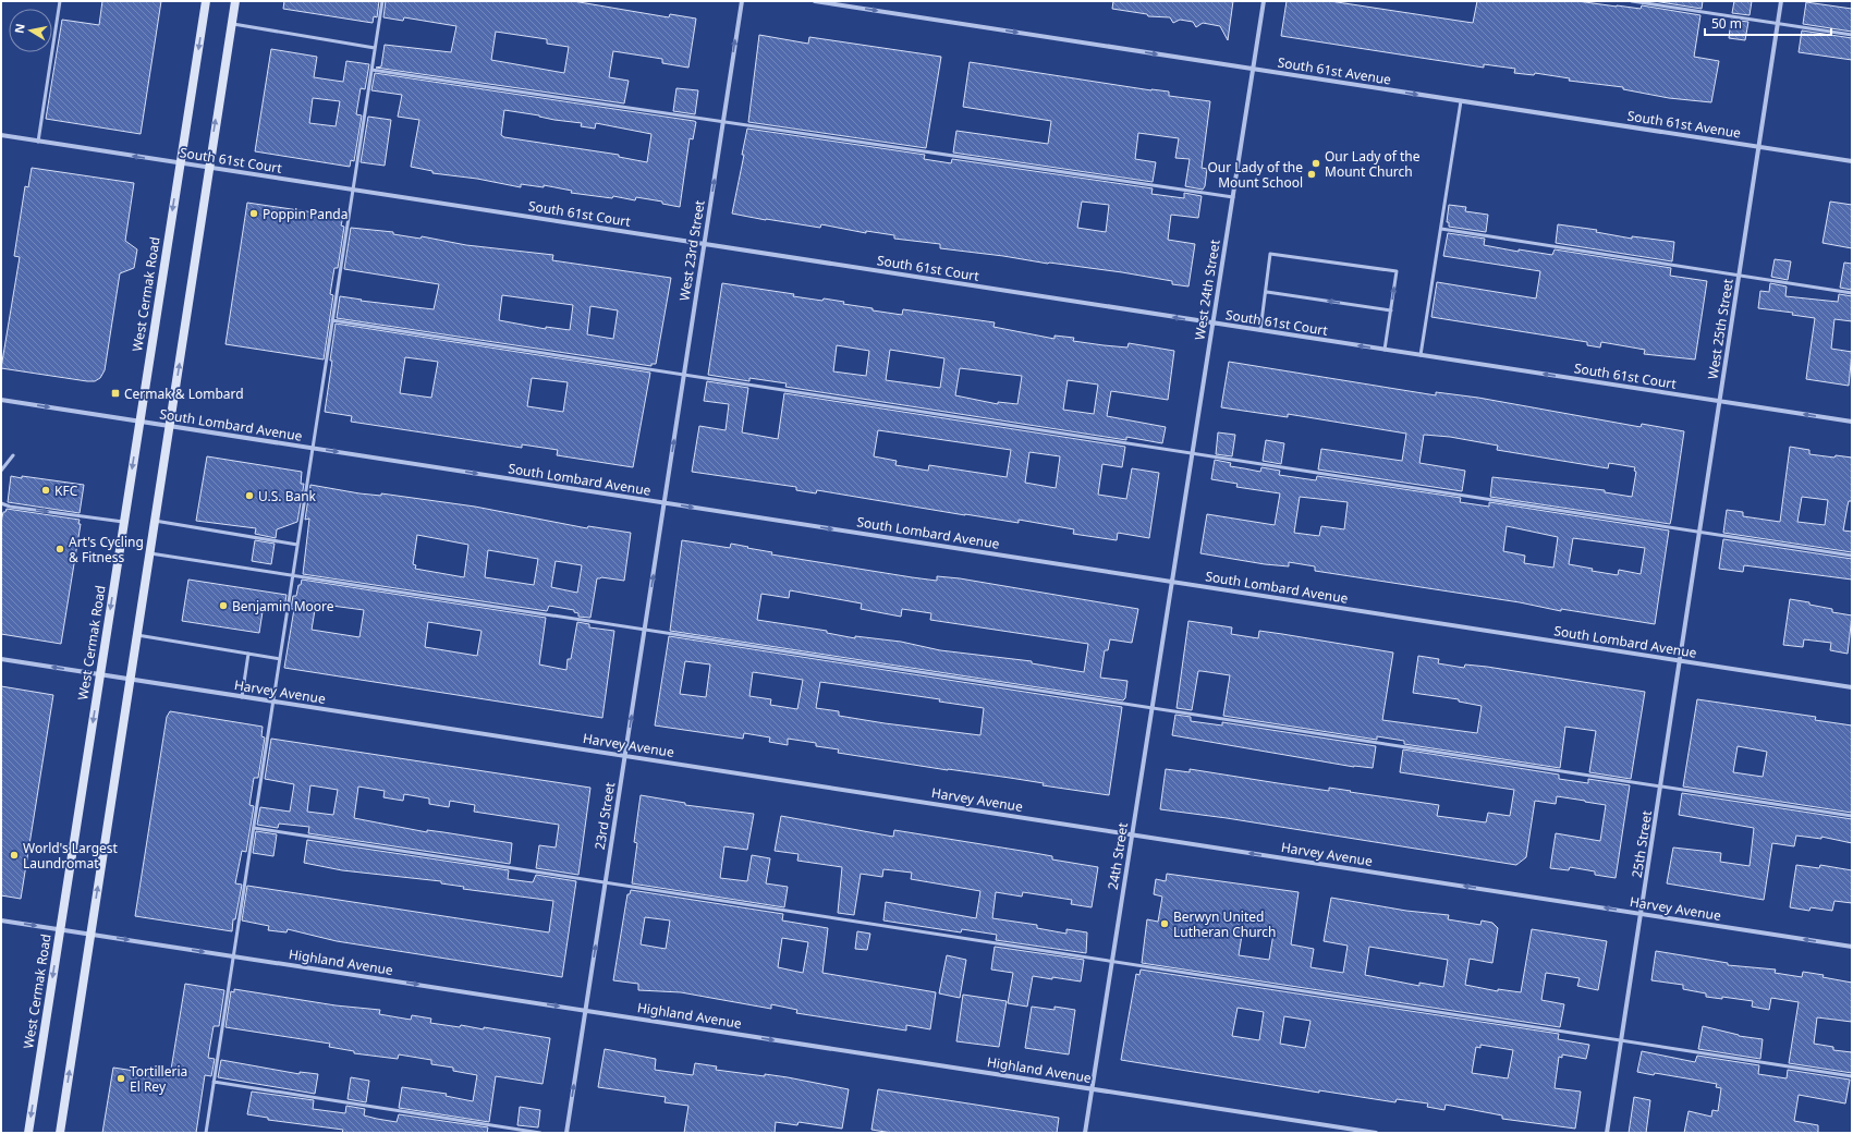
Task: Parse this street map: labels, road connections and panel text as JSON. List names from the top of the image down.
{
  "streets": {
    "main road": ["West Cermak Road"],
    "street": [
      "South 61st Avenue",
      "South 61st Court",
      "West 23rd Street",
      "West 24th Street",
      "West 25th Street",
      "South Lombard Avenue",
      "Harvey Avenue",
      "23rd Street",
      "25th Street",
      "24th Street",
      "Highland Avenue"
    ]
  },
  "crossings": [
    ["South 61st Avenue", "West 24th Street"],
    ["South 61st Avenue", "West 25th Street"],
    ["South 61st Court", "West 23rd Street"],
    ["South 61st Court", "West 24th Street"],
    ["South 61st Court", "West Cermak Road"],
    ["South 61st Court", "West 25th Street"],
    ["West 23rd Street", "South Lombard Avenue"],
    ["West 23rd Street", "23rd Street"],
    ["West 24th Street", "South Lombard Avenue"],
    ["West 24th Street", "24th Street"],
    ["West Cermak Road", "South Lombard Avenue"],
    ["West Cermak Road", "Harvey Avenue"],
    ["West Cermak Road", "Highland Avenue"],
    ["West 25th Street", "South Lombard Avenue"],
    ["West 25th Street", "25th Street"],
    ["South Lombard Avenue", "23rd Street"],
    ["South Lombard Avenue", "25th Street"],
    ["South Lombard Avenue", "24th Street"],
    ["Harvey Avenue", "23rd Street"],
    ["Harvey Avenue", "25th Street"],
    ["Harvey Avenue", "24th Street"],
    ["23rd Street", "Highland Avenue"],
    ["24th Street", "Highland Avenue"]
  ],
  "one_way": [
    "South 61st Avenue",
    "South 61st Court",
    "West 23rd Street",
    "South Lombard Avenue",
    "Harvey Avenue",
    "23rd Street",
    "Highland Avenue"
  ],
  "places": {
    "other": [
      "Our Lady of the Mount Church",
      "Our Lady of the Mount School",
      "Poppin Panda",
      "KFC",
      "U.S. Bank",
      "Art's Cycling & Fitness",
      "Benjamin Moore",
      "World's Largest Laundromat",
      "Berwyn United Lutheran Church",
      "Tortilleria El Rey"
    ],
    "transit": ["Cermak & Lombard"]
  },
  "scale_bar": "50 m",
  "north": "left"
}
